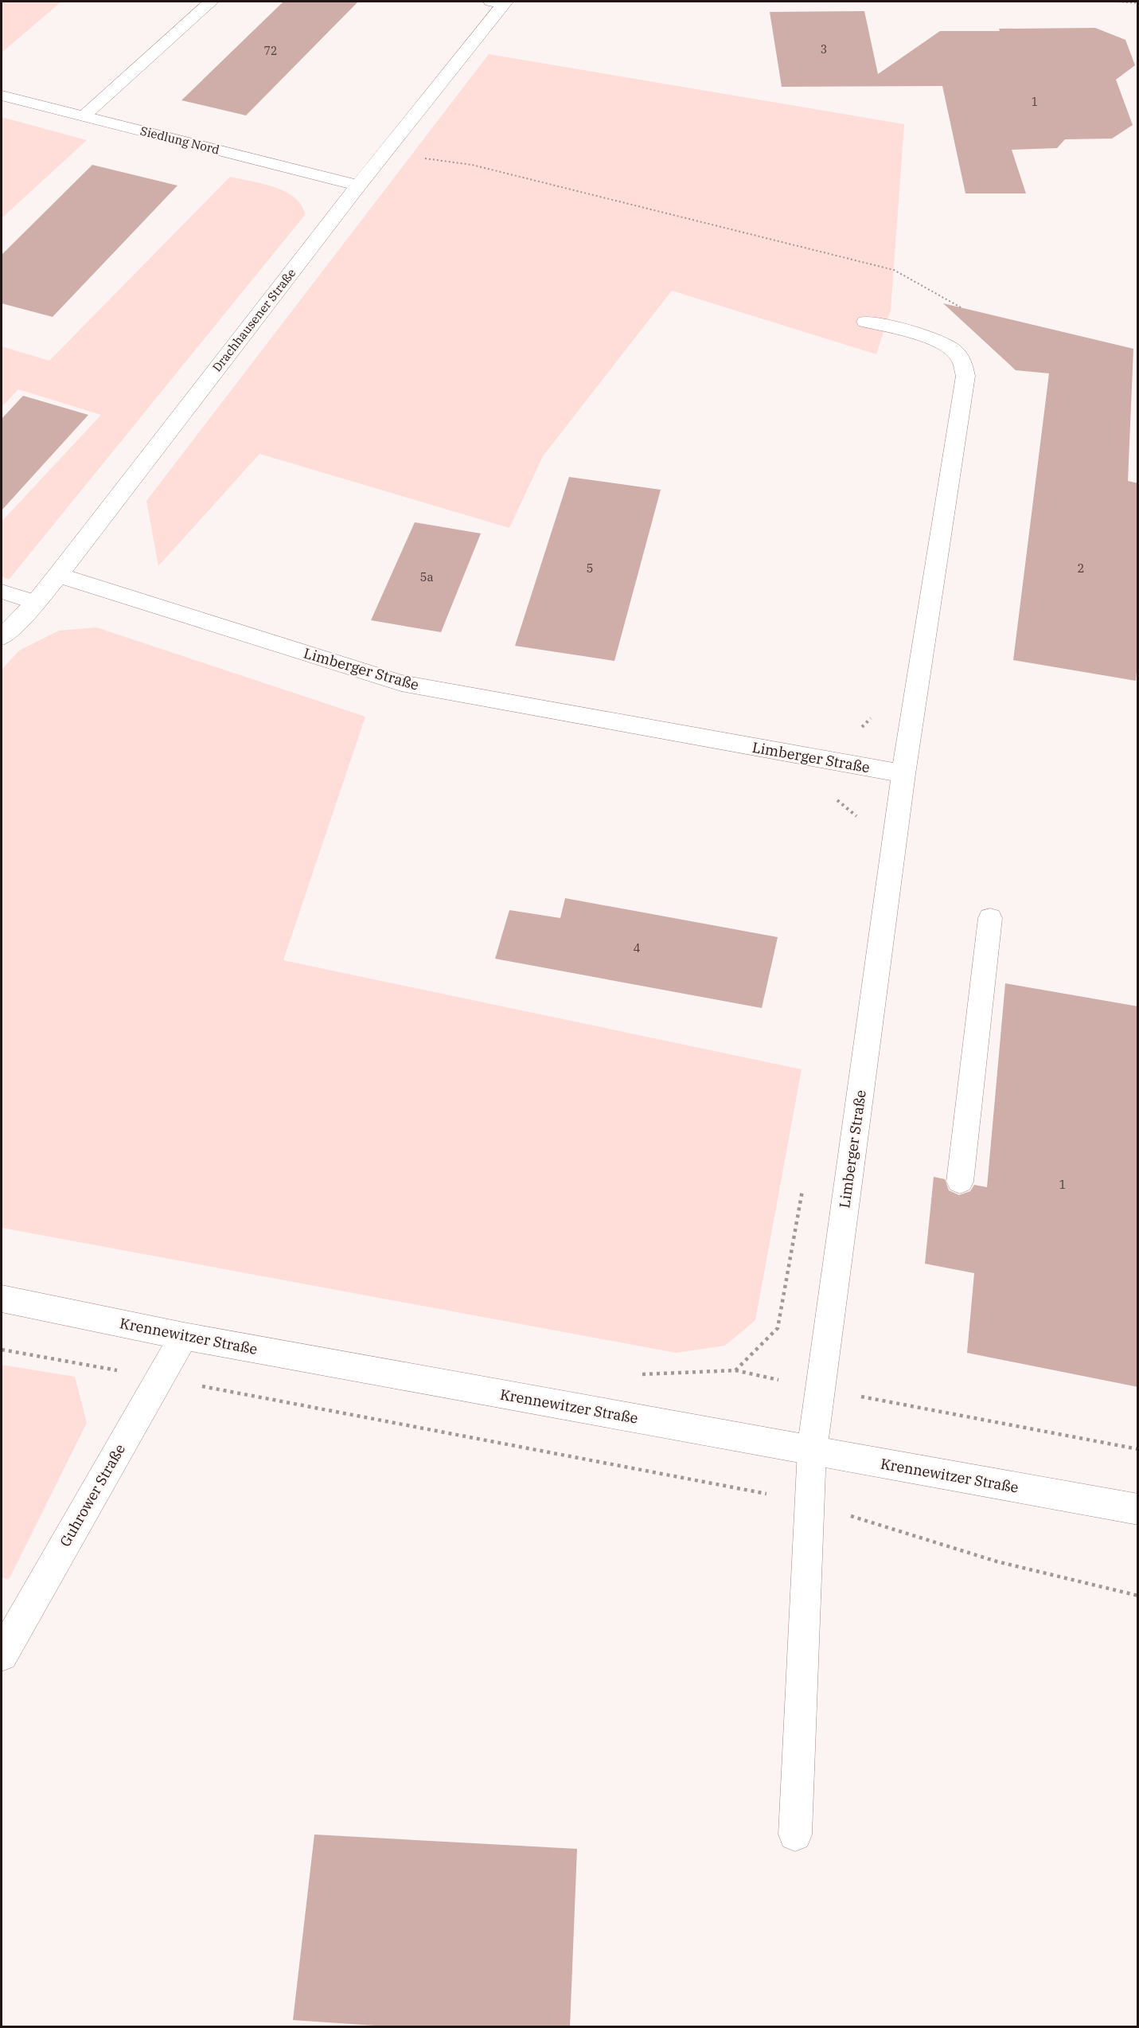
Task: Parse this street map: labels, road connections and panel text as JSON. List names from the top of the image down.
{
  "streets": {
    "street": [
      "Siedlung Nord",
      "Drachhausener Straße",
      "Limberger Straße",
      "Krennewitzer Straße",
      "Guhrower Straße"
    ]
  },
  "crossings": [
    ["Siedlung Nord", "Drachhausener Straße"],
    ["Drachhausener Straße", "Limberger Straße"],
    ["Limberger Straße", "Krennewitzer Straße"],
    ["Krennewitzer Straße", "Guhrower Straße"]
  ],
  "house_numbers": [
    "3",
    "72",
    "1",
    "5",
    "2",
    "5a",
    "4",
    "1"
  ]
}
